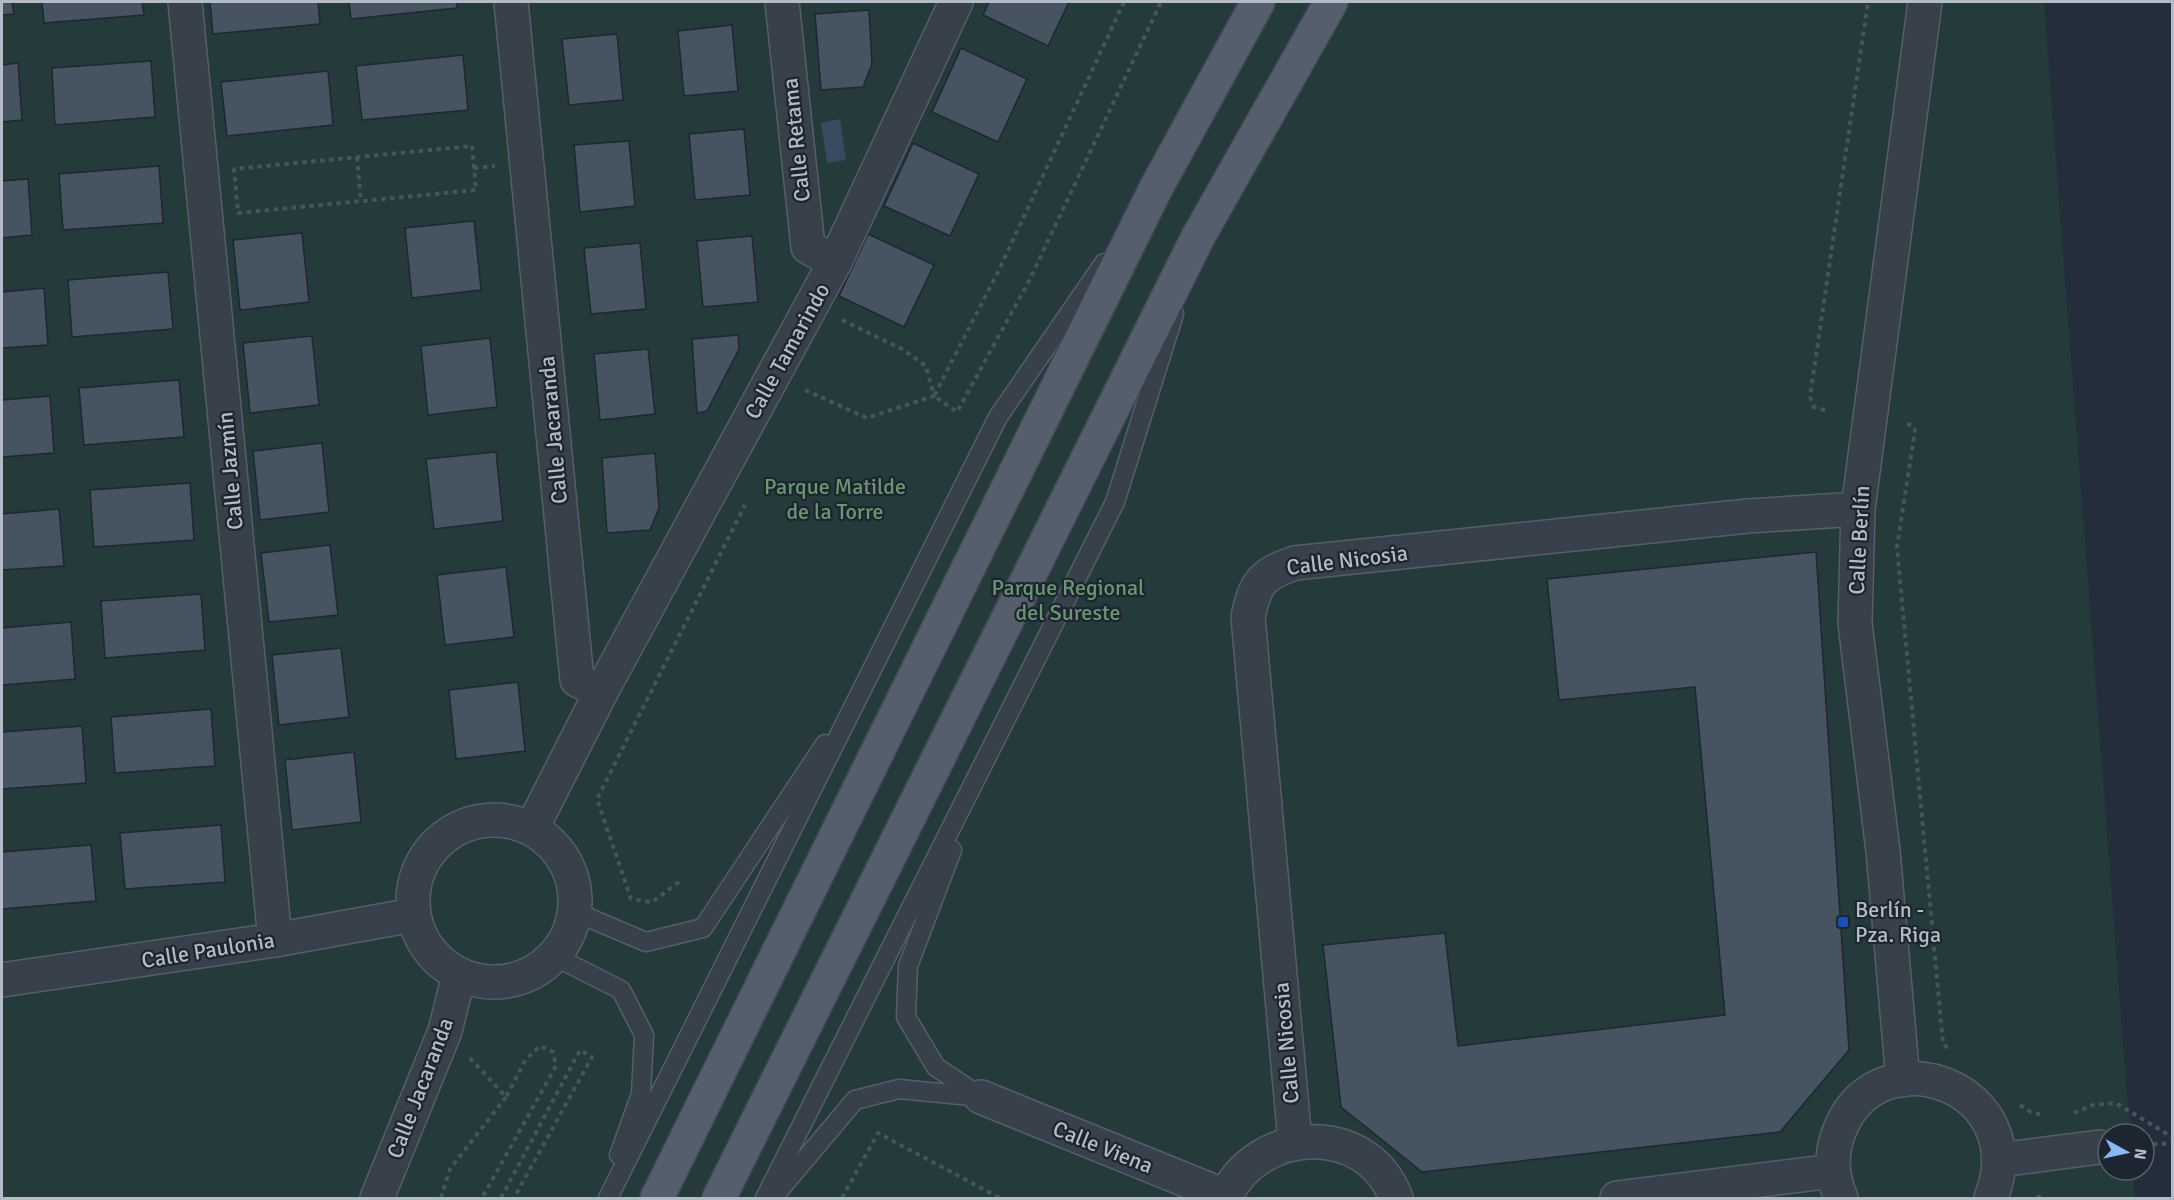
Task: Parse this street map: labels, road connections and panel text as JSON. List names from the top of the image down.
{
  "streets": {
    "street": [
      "Calle Retama",
      "Calle Tamarindo",
      "Calle Jacaranda",
      "Calle Jazmín",
      "Calle Berlín",
      "Calle Nicosia",
      "Calle Paulonia",
      "Calle Viena"
    ]
  },
  "crossings": [
    ["Calle Retama", "Calle Tamarindo"],
    ["Calle Tamarindo", "Calle Jacaranda"],
    ["Calle Jacaranda", "Calle Paulonia"],
    ["Calle Jazmín", "Calle Paulonia"],
    ["Calle Berlín", "Calle Nicosia"]
  ],
  "parks": ["Parque Matilde de la Torre", "Parque Regional del Sureste"],
  "places": {
    "transit": ["Berlín - Pza. Riga"]
  },
  "north": "right"
}
